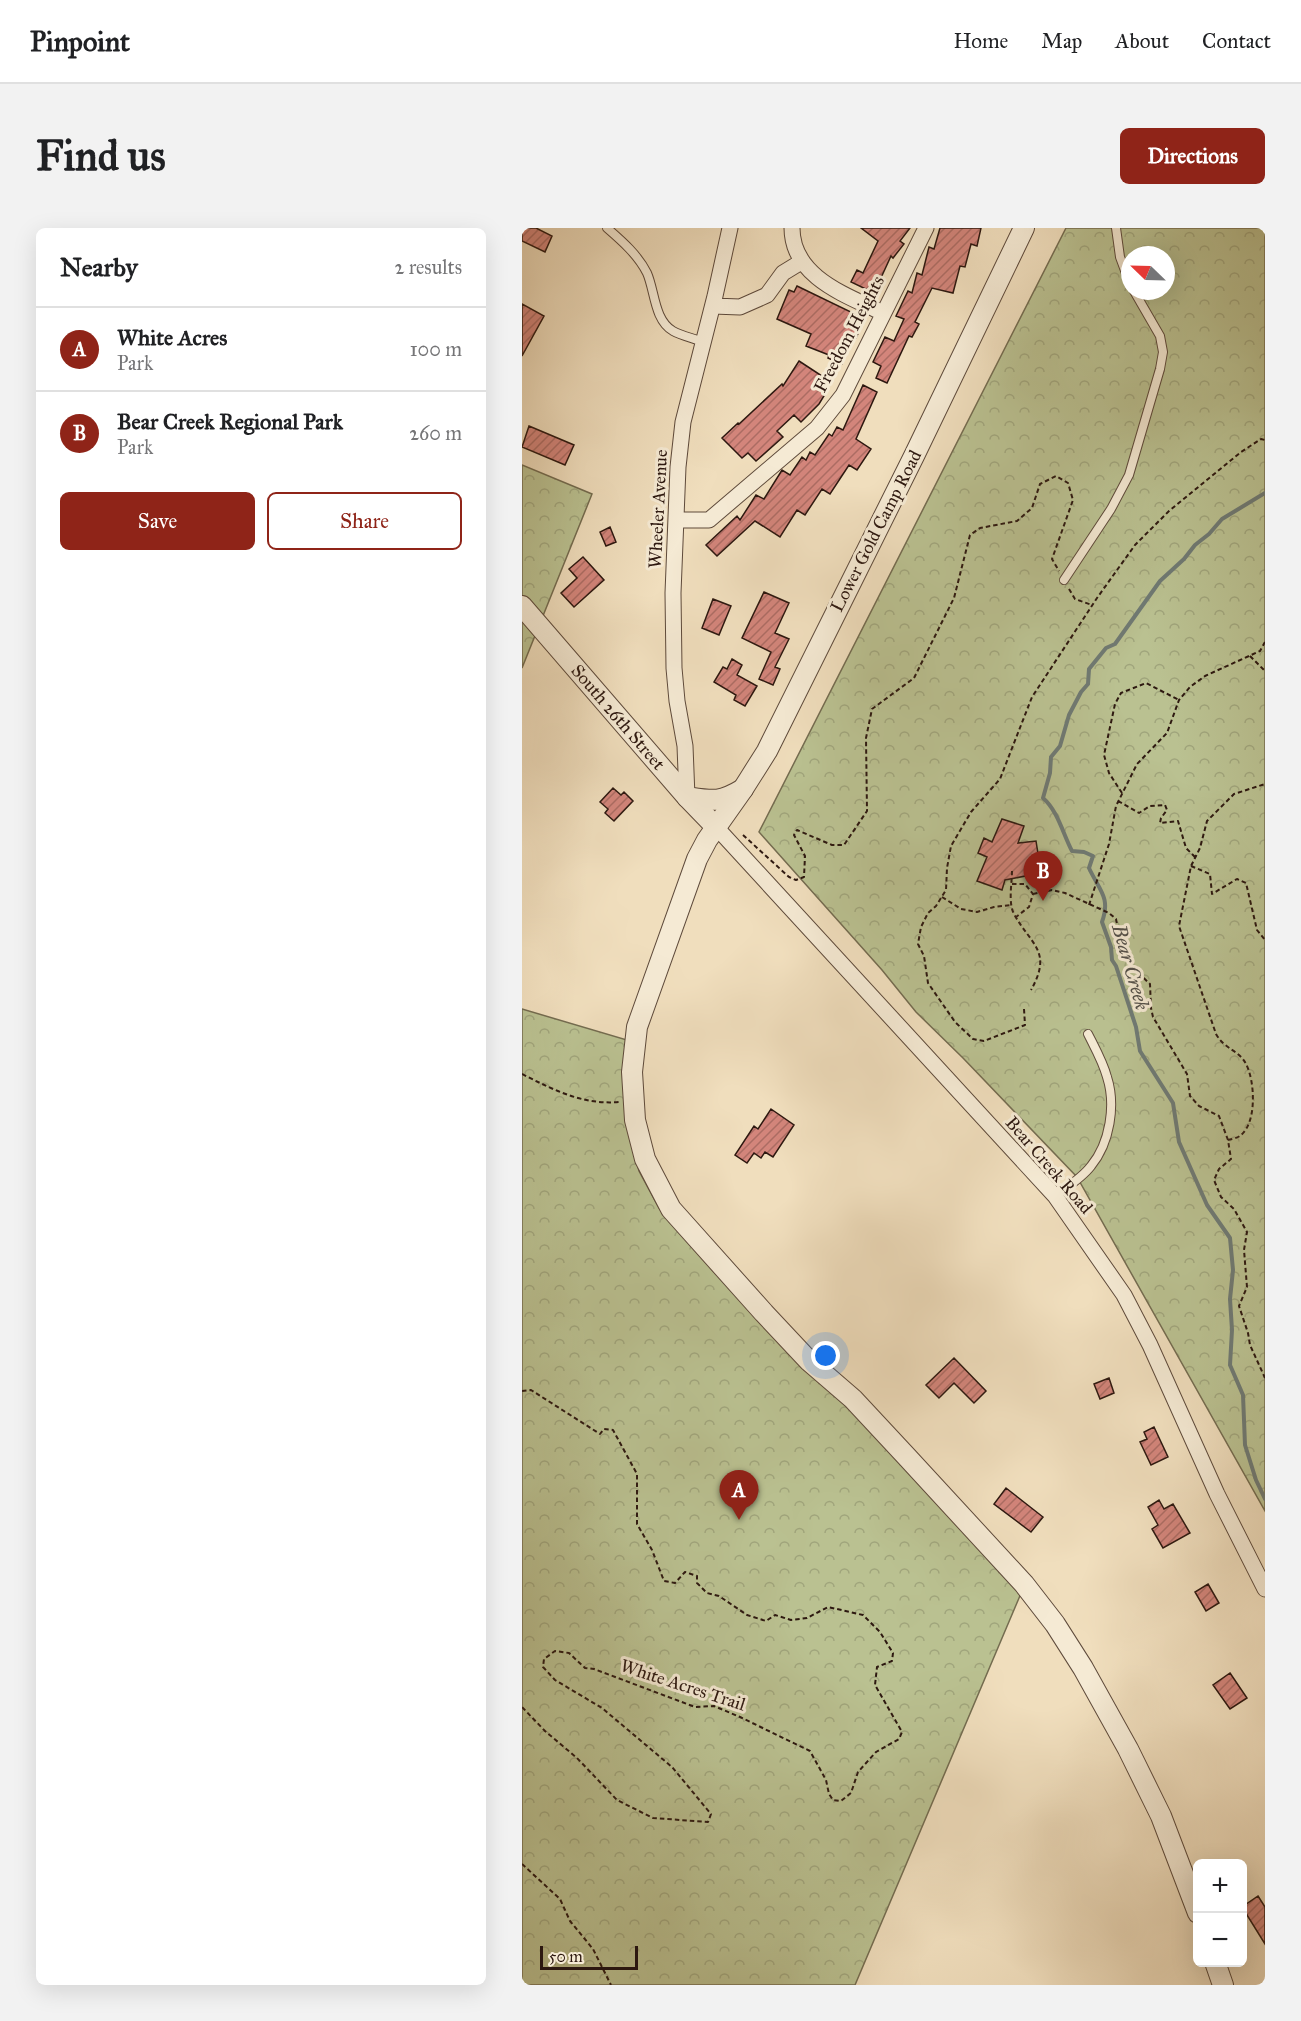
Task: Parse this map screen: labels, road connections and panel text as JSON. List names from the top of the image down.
{
  "streets": {
    "street": [
      "Freedom Heights",
      "Wheeler Avenue",
      "Lower Gold Camp Road",
      "South 26th Street",
      "Bear Creek Road"
    ],
    "path": ["White Acres Trail"]
  },
  "crossings": [
    ["Freedom Heights", "Wheeler Avenue"],
    ["Wheeler Avenue", "South 26th Street"],
    ["Lower Gold Camp Road", "South 26th Street"],
    ["Lower Gold Camp Road", "Bear Creek Road"],
    ["South 26th Street", "Bear Creek Road"]
  ],
  "water": ["Bear Creek"],
  "scale_bar": "50 m",
  "north": "top left",
  "page": {
    "header": "Pinpoint",
    "nav": [
      "Home",
      "Map",
      "About",
      "Contact"
    ],
    "buttons": [
      "Directions",
      ["Save", "Share"]
    ],
    "title": "Find us",
    "heading": ["Nearby", "2 results"],
    "list": [
      {
        "mark": "A",
        "name": "White Acres",
        "note": "Park",
        "value": "100 m"
      },
      {
        "mark": "B",
        "name": "Bear Creek Regional Park",
        "note": "Park",
        "value": "260 m"
      }
    ],
    "pins": ["B", "A"],
    "map_buttons": ["+", "−"],
    "scale": "50 m"
  }
}
